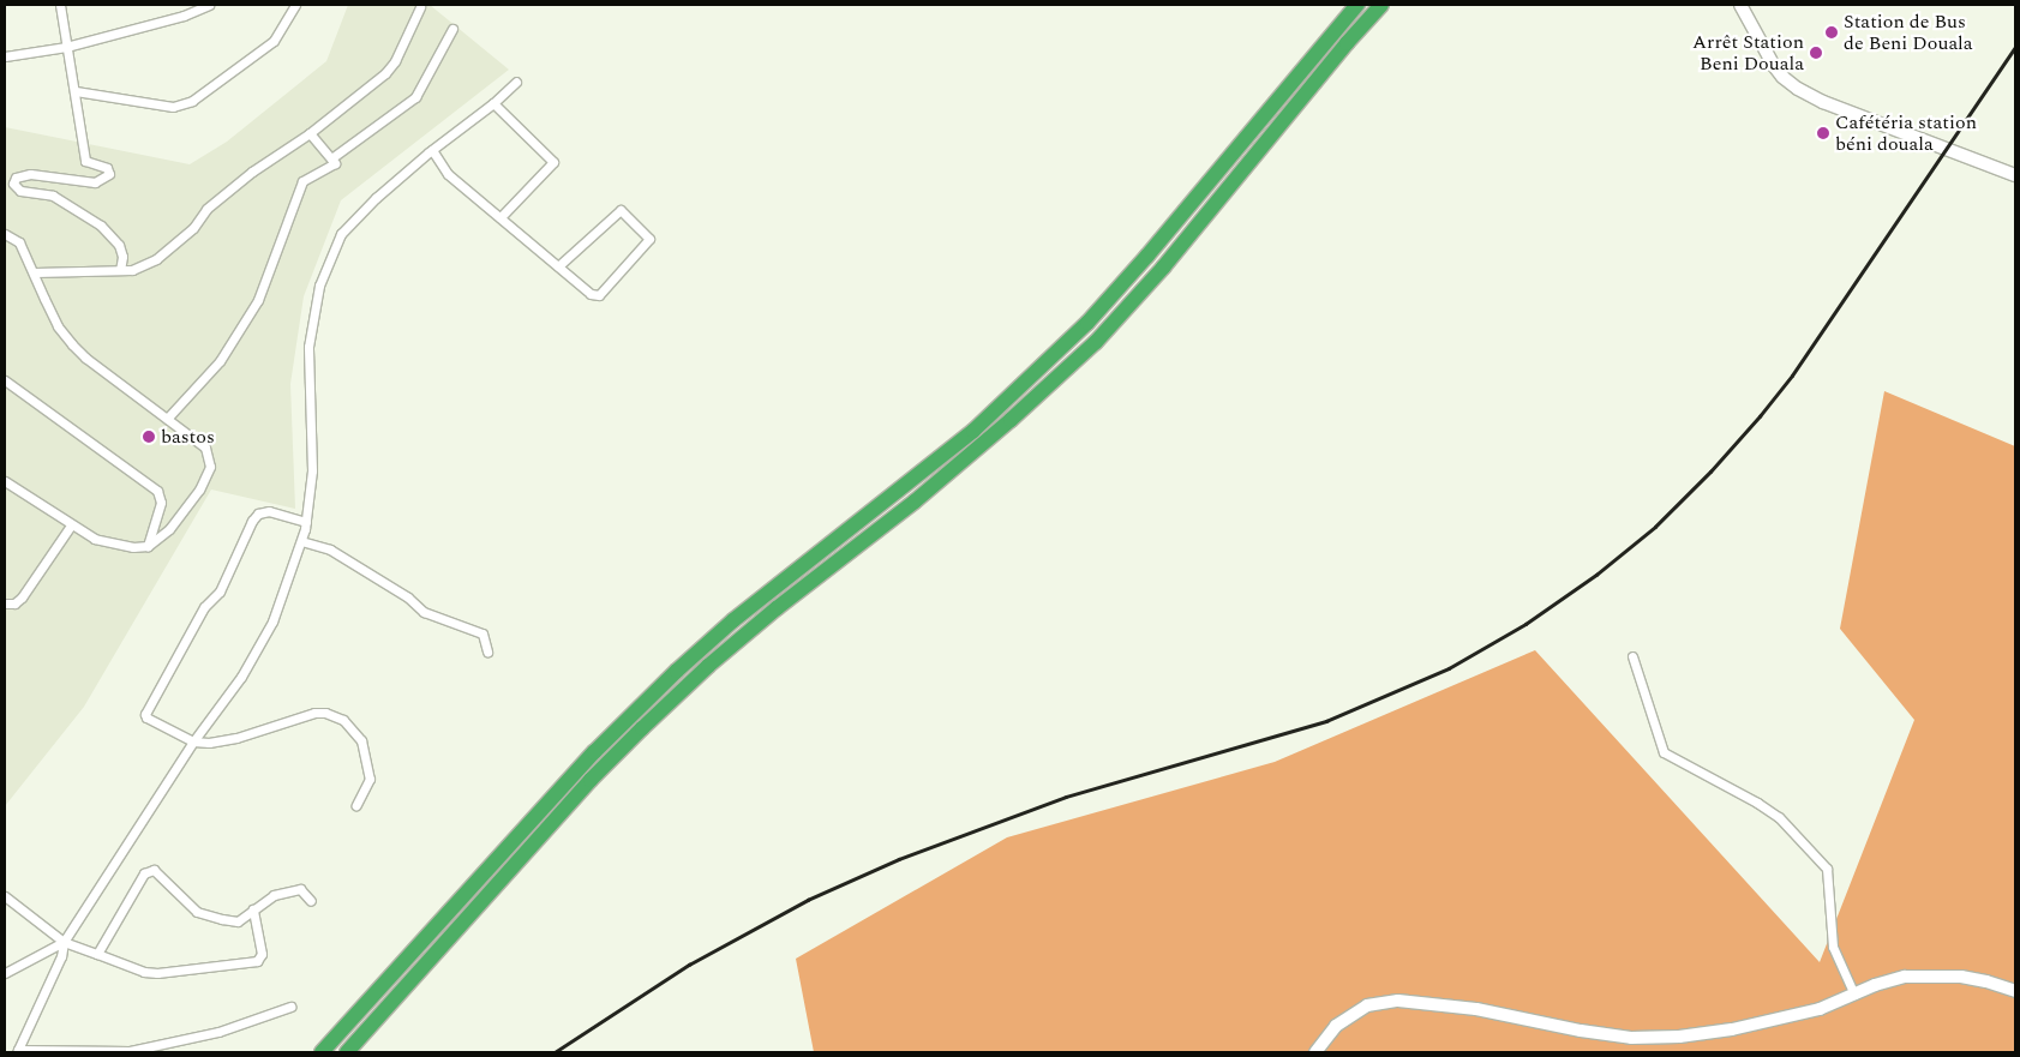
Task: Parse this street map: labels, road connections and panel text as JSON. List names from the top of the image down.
{
  "places": [
    "Station de Bus de Beni Douala",
    "Arrêt Station Beni Douala",
    "Cafétéria station béni douala",
    "bastos"
  ]
}
